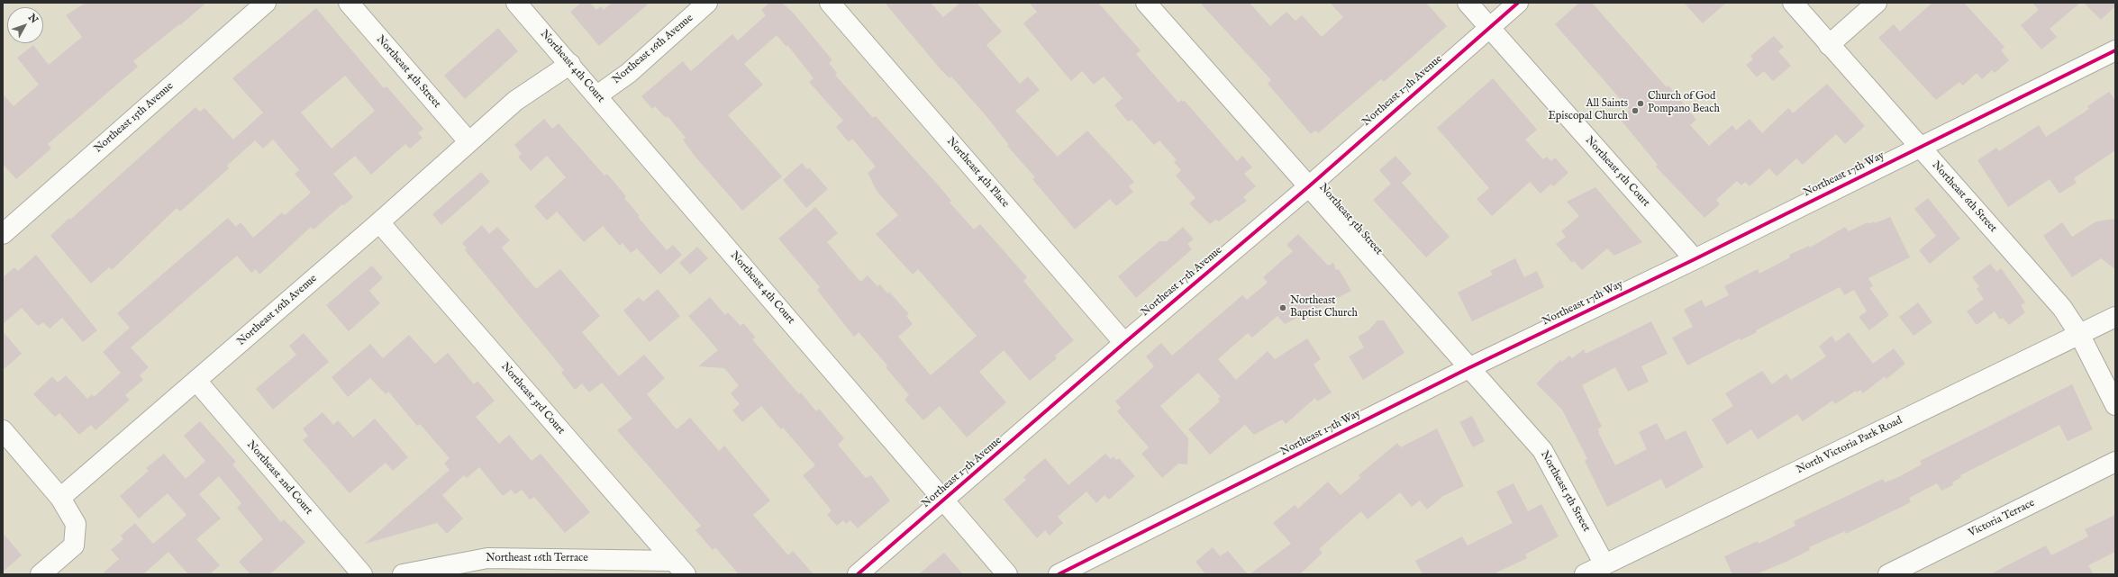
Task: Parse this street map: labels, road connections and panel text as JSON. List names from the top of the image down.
{
  "streets": {
    "street": [
      "Northeast 16th Avenue",
      "Northeast 4th Court",
      "Northeast 4th Street",
      "Northeast 17th Avenue",
      "Northeast 15th Avenue",
      "Northeast 5th Court",
      "Northeast 4th Place",
      "Northeast 17th Way",
      "Northeast 6th Street",
      "Northeast 5th Street",
      "Northeast 3rd Court",
      "North Victoria Park Road",
      "Northeast 2nd Court",
      "Victoria Terrace",
      "Northeast 16th Terrace"
    ]
  },
  "crossings": [
    ["Northeast 16th Avenue", "Northeast 4th Court"],
    ["Northeast 16th Avenue", "Northeast 4th Street"],
    ["Northeast 16th Avenue", "Northeast 3rd Court"],
    ["Northeast 16th Avenue", "Northeast 2nd Court"],
    ["Northeast 4th Court", "Northeast 17th Avenue"],
    ["Northeast 17th Avenue", "Northeast 5th Court"],
    ["Northeast 17th Avenue", "Northeast 4th Place"],
    ["Northeast 17th Avenue", "Northeast 5th Street"],
    ["Northeast 5th Court", "Northeast 17th Way"],
    ["Northeast 17th Way", "Northeast 6th Street"],
    ["Northeast 17th Way", "Northeast 5th Street"],
    ["Northeast 6th Street", "North Victoria Park Road"],
    ["Northeast 5th Street", "North Victoria Park Road"],
    ["Northeast 3rd Court", "Northeast 16th Terrace"]
  ],
  "places": ["Church of God Pompano Beach", "All Saints Episcopal Church", "Northeast Baptist Church"],
  "north": "top right"
}
